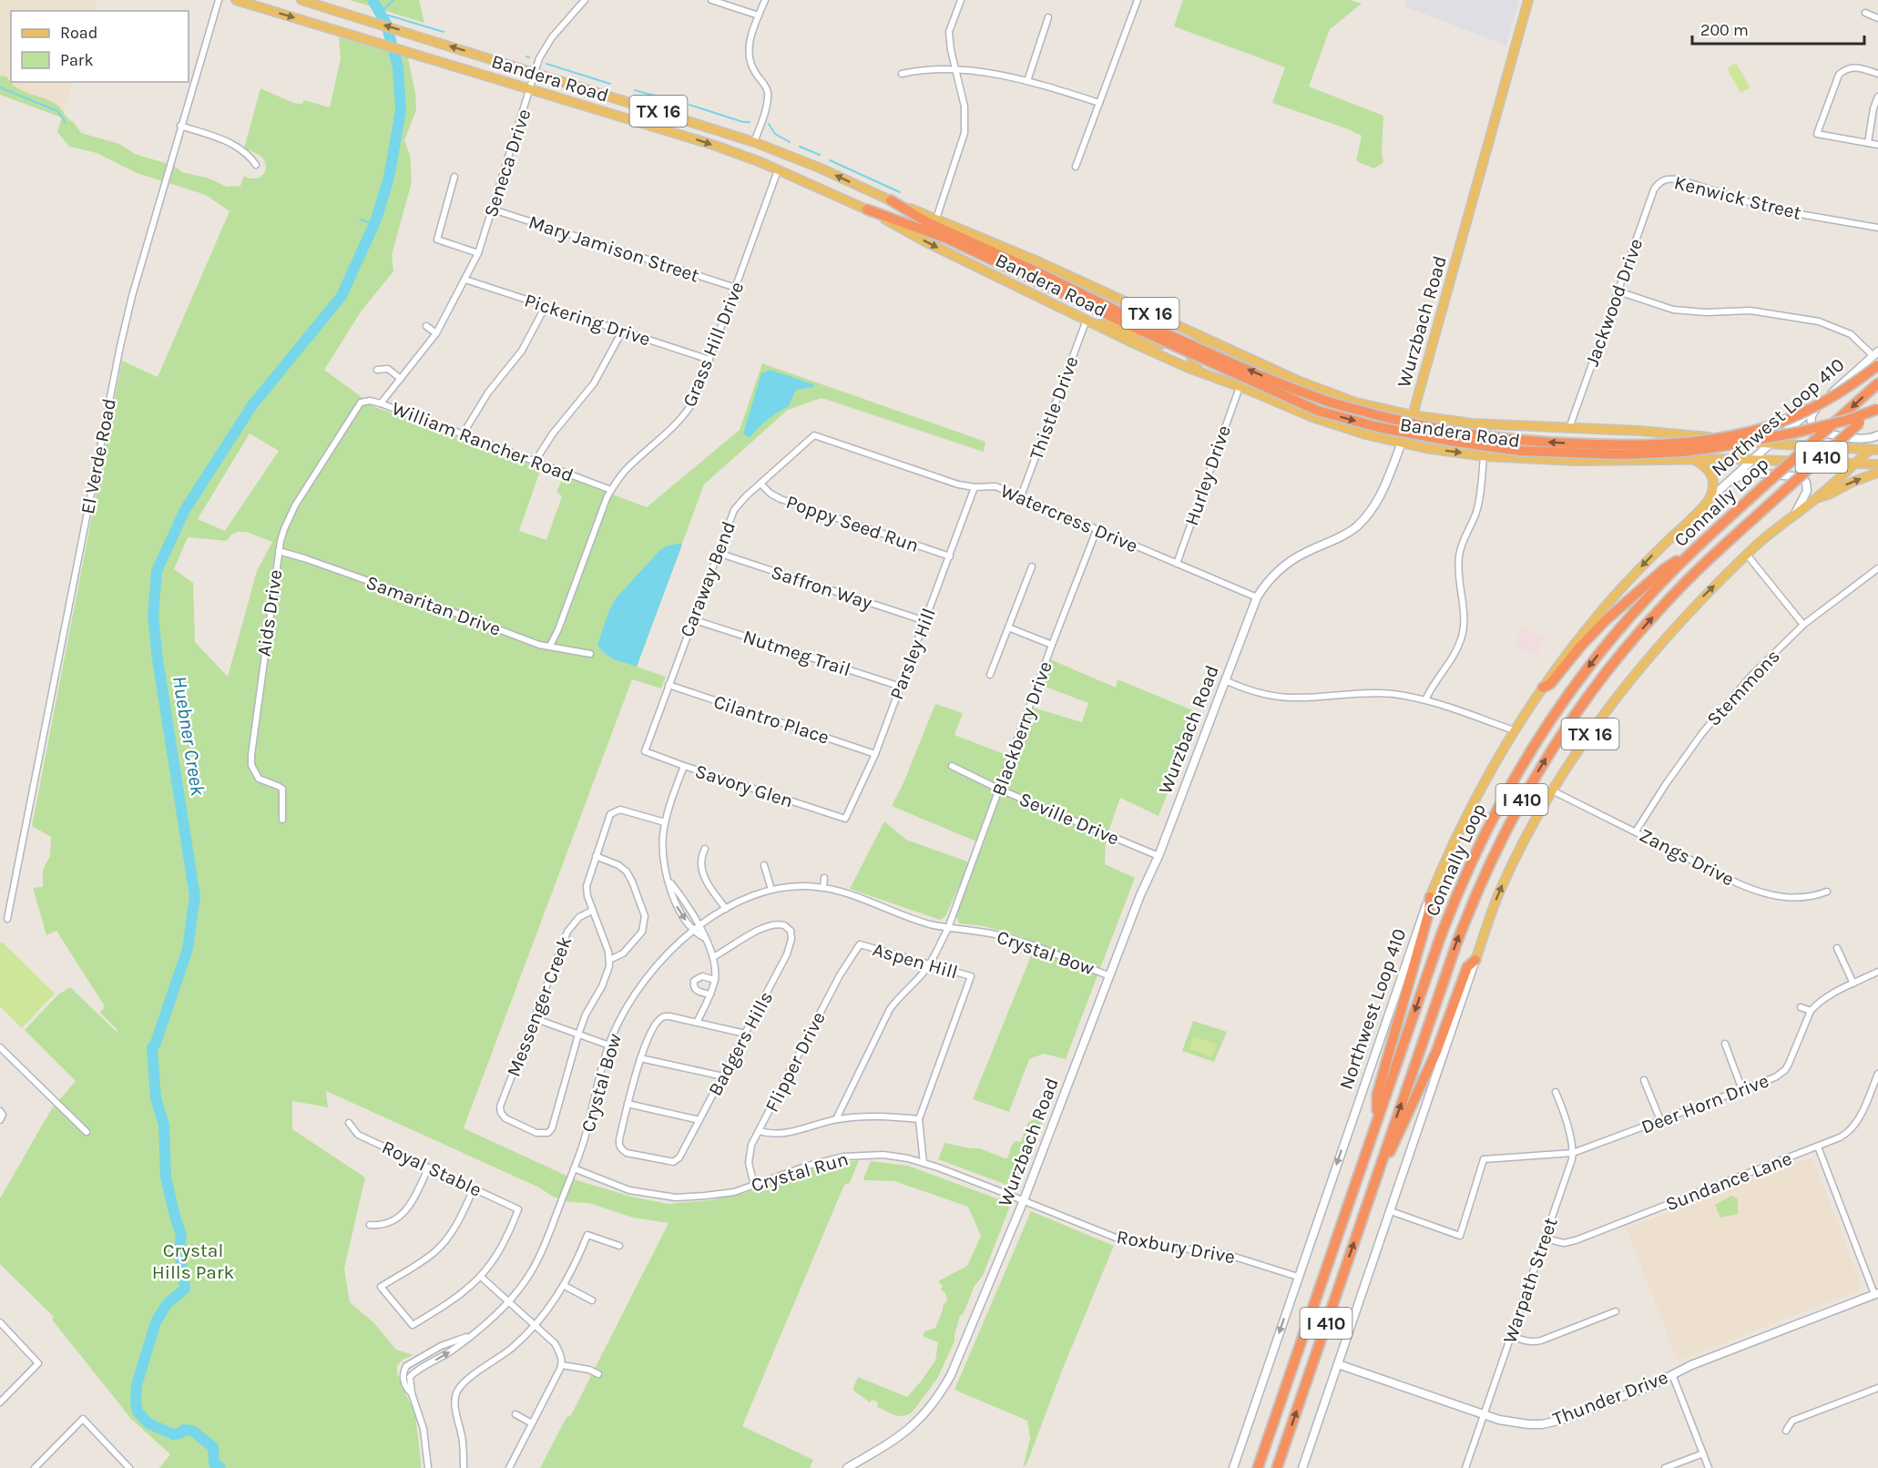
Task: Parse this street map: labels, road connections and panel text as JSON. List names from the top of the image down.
{
  "streets": {
    "highway": ["TX 16", "I 410", "Connally Loop"],
    "main road": [
      "Bandera Road",
      "Wurzbach Road",
      "Northwest Loop 410",
      "Thunder Drive"
    ],
    "street": [
      "Seneca Drive",
      "Kenwick Street",
      "Mary Jamison Street",
      "Jackwood Drive",
      "Pickering Drive",
      "Grass Hill Drive",
      "Thistle Drive",
      "William Rancher Road",
      "El Verde Road",
      "Hurley Drive",
      "Watercress Drive",
      "Poppy Seed Run",
      "Caraway Bend",
      "Saffron Way",
      "Samaritan Drive",
      "Aids Drive",
      "Nutmeg Trail",
      "Parsley Hill",
      "Stemmons",
      "Cilantro Place",
      "Blackberry Drive",
      "Savory Glen",
      "Seville Drive",
      "Zangs Drive",
      "Crystal Bow",
      "Aspen Hill",
      "Messenger Creek",
      "Badgers Hills",
      "Flipper Drive",
      "Deer Horn Drive",
      "Royal Stable",
      "Crystal Run",
      "Sundance Lane",
      "Roxbury Drive",
      "Warpath Street"
    ]
  },
  "crossings": [
    ["Bandera Road", "TX 16"],
    ["Bandera Road", "Seneca Drive"],
    ["Bandera Road", "Jackwood Drive"],
    ["Bandera Road", "Wurzbach Road"],
    ["Bandera Road", "Grass Hill Drive"],
    ["Bandera Road", "Thistle Drive"],
    ["Bandera Road", "Northwest Loop 410"],
    ["Bandera Road", "Hurley Drive"],
    ["TX 16", "Connally Loop"],
    ["TX 16", "Zangs Drive"],
    ["Seneca Drive", "Mary Jamison Street"],
    ["Seneca Drive", "Pickering Drive"],
    ["Seneca Drive", "William Rancher Road"],
    ["Kenwick Street", "Jackwood Drive"],
    ["Mary Jamison Street", "Grass Hill Drive"],
    ["Pickering Drive", "Grass Hill Drive"],
    ["Wurzbach Road", "Watercress Drive"],
    ["Wurzbach Road", "Seville Drive"],
    ["Wurzbach Road", "Crystal Bow"],
    ["Wurzbach Road", "Crystal Run"],
    ["Wurzbach Road", "Roxbury Drive"],
    ["Grass Hill Drive", "William Rancher Road"],
    ["Grass Hill Drive", "Samaritan Drive"],
    ["Thistle Drive", "Watercress Drive"],
    ["Northwest Loop 410", "Roxbury Drive"],
    ["William Rancher Road", "Aids Drive"],
    ["Hurley Drive", "Watercress Drive"],
    ["Watercress Drive", "Caraway Bend"],
    ["Watercress Drive", "Parsley Hill"],
    ["Watercress Drive", "Blackberry Drive"],
    ["Poppy Seed Run", "Caraway Bend"],
    ["Poppy Seed Run", "Parsley Hill"],
    ["Caraway Bend", "Saffron Way"],
    ["Caraway Bend", "Nutmeg Trail"],
    ["Caraway Bend", "Cilantro Place"],
    ["Caraway Bend", "Savory Glen"],
    ["Saffron Way", "Parsley Hill"],
    ["Samaritan Drive", "Aids Drive"],
    ["Nutmeg Trail", "Parsley Hill"],
    ["Parsley Hill", "Cilantro Place"],
    ["Parsley Hill", "Savory Glen"],
    ["Stemmons", "Zangs Drive"],
    ["Blackberry Drive", "Seville Drive"],
    ["Blackberry Drive", "Crystal Bow"],
    ["Blackberry Drive", "Aspen Hill"],
    ["Crystal Bow", "Crystal Run"],
    ["Aspen Hill", "Flipper Drive"],
    ["Flipper Drive", "Crystal Run"],
    ["Deer Horn Drive", "Warpath Street"],
    ["Crystal Run", "Roxbury Drive"],
    ["Sundance Lane", "Warpath Street"],
    ["Warpath Street", "Thunder Drive"]
  ],
  "water": ["Huebner Creek"],
  "parks": ["Crystal Hills Park"],
  "legend": ["Road", "Park"],
  "scale_bar": "200 m"
}
